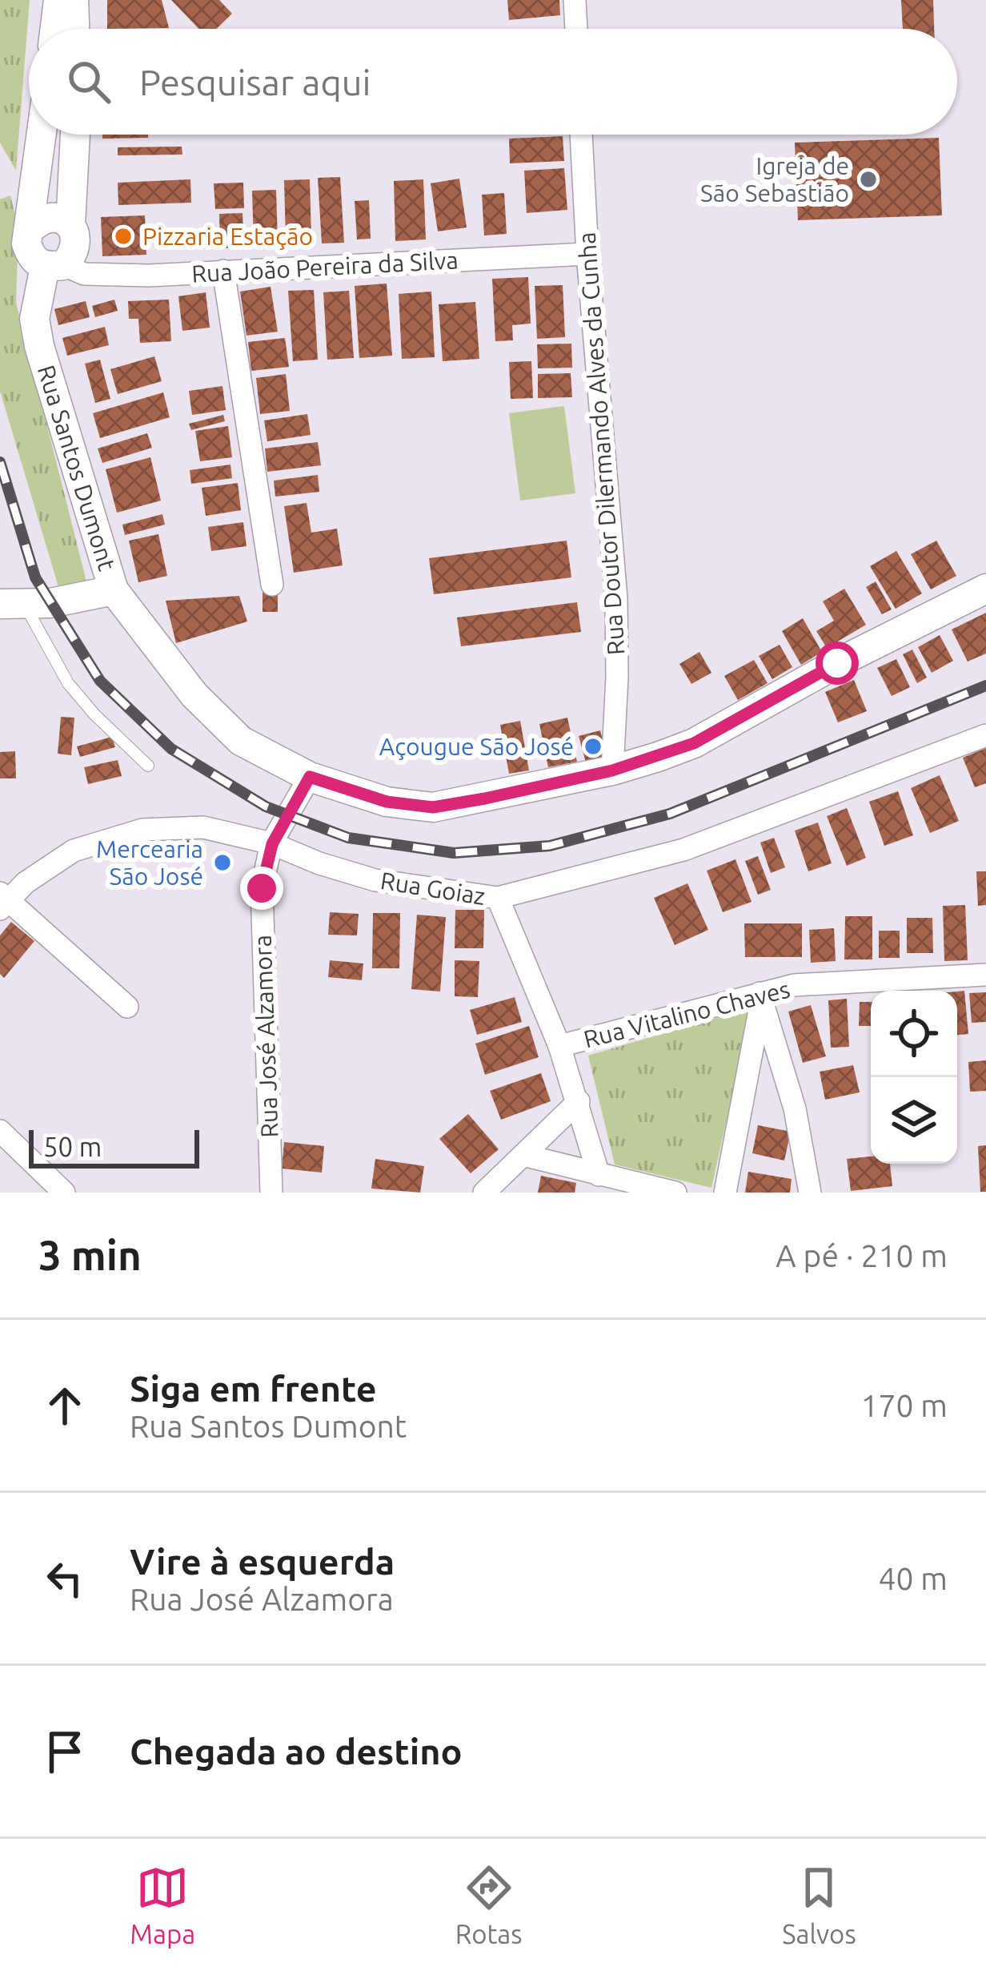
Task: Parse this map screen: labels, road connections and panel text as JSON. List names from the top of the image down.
{
  "streets": {
    "main road": ["Rua Santos Dumont"],
    "street": [
      "Rua João Pereira da Silva",
      "Rua Doutor Dilermando Alves da Cunha",
      "Rua Goiaz",
      "Rua Vitalino Chaves",
      "Rua José Alzamora"
    ]
  },
  "crossings": [
    ["Rua João Pereira da Silva", "Rua Doutor Dilermando Alves da Cunha"],
    ["Rua João Pereira da Silva", "Rua Santos Dumont"],
    ["Rua Doutor Dilermando Alves da Cunha", "Rua Santos Dumont"],
    ["Rua Santos Dumont", "Rua José Alzamora"],
    ["Rua Goiaz", "Rua José Alzamora"]
  ],
  "places": [
    "Igreja de São Sebastião",
    "Pizzaria Estação",
    "Açougue São José",
    "Mercearia São José"
  ],
  "scale_bar": "50 m",
  "page": {
    "search": "Pesquisar aqui",
    "scale": "50 m",
    "heading": ["3 min", "A pé · 210 m"],
    "list": [
      ["Siga em frente", "Rua Santos Dumont", "170 m"],
      ["Vire à esquerda", "Rua José Alzamora", "40 m"],
      "Chegada ao destino"
    ],
    "nav": ["Mapa", "Rotas", "Salvos"]
  }
}
